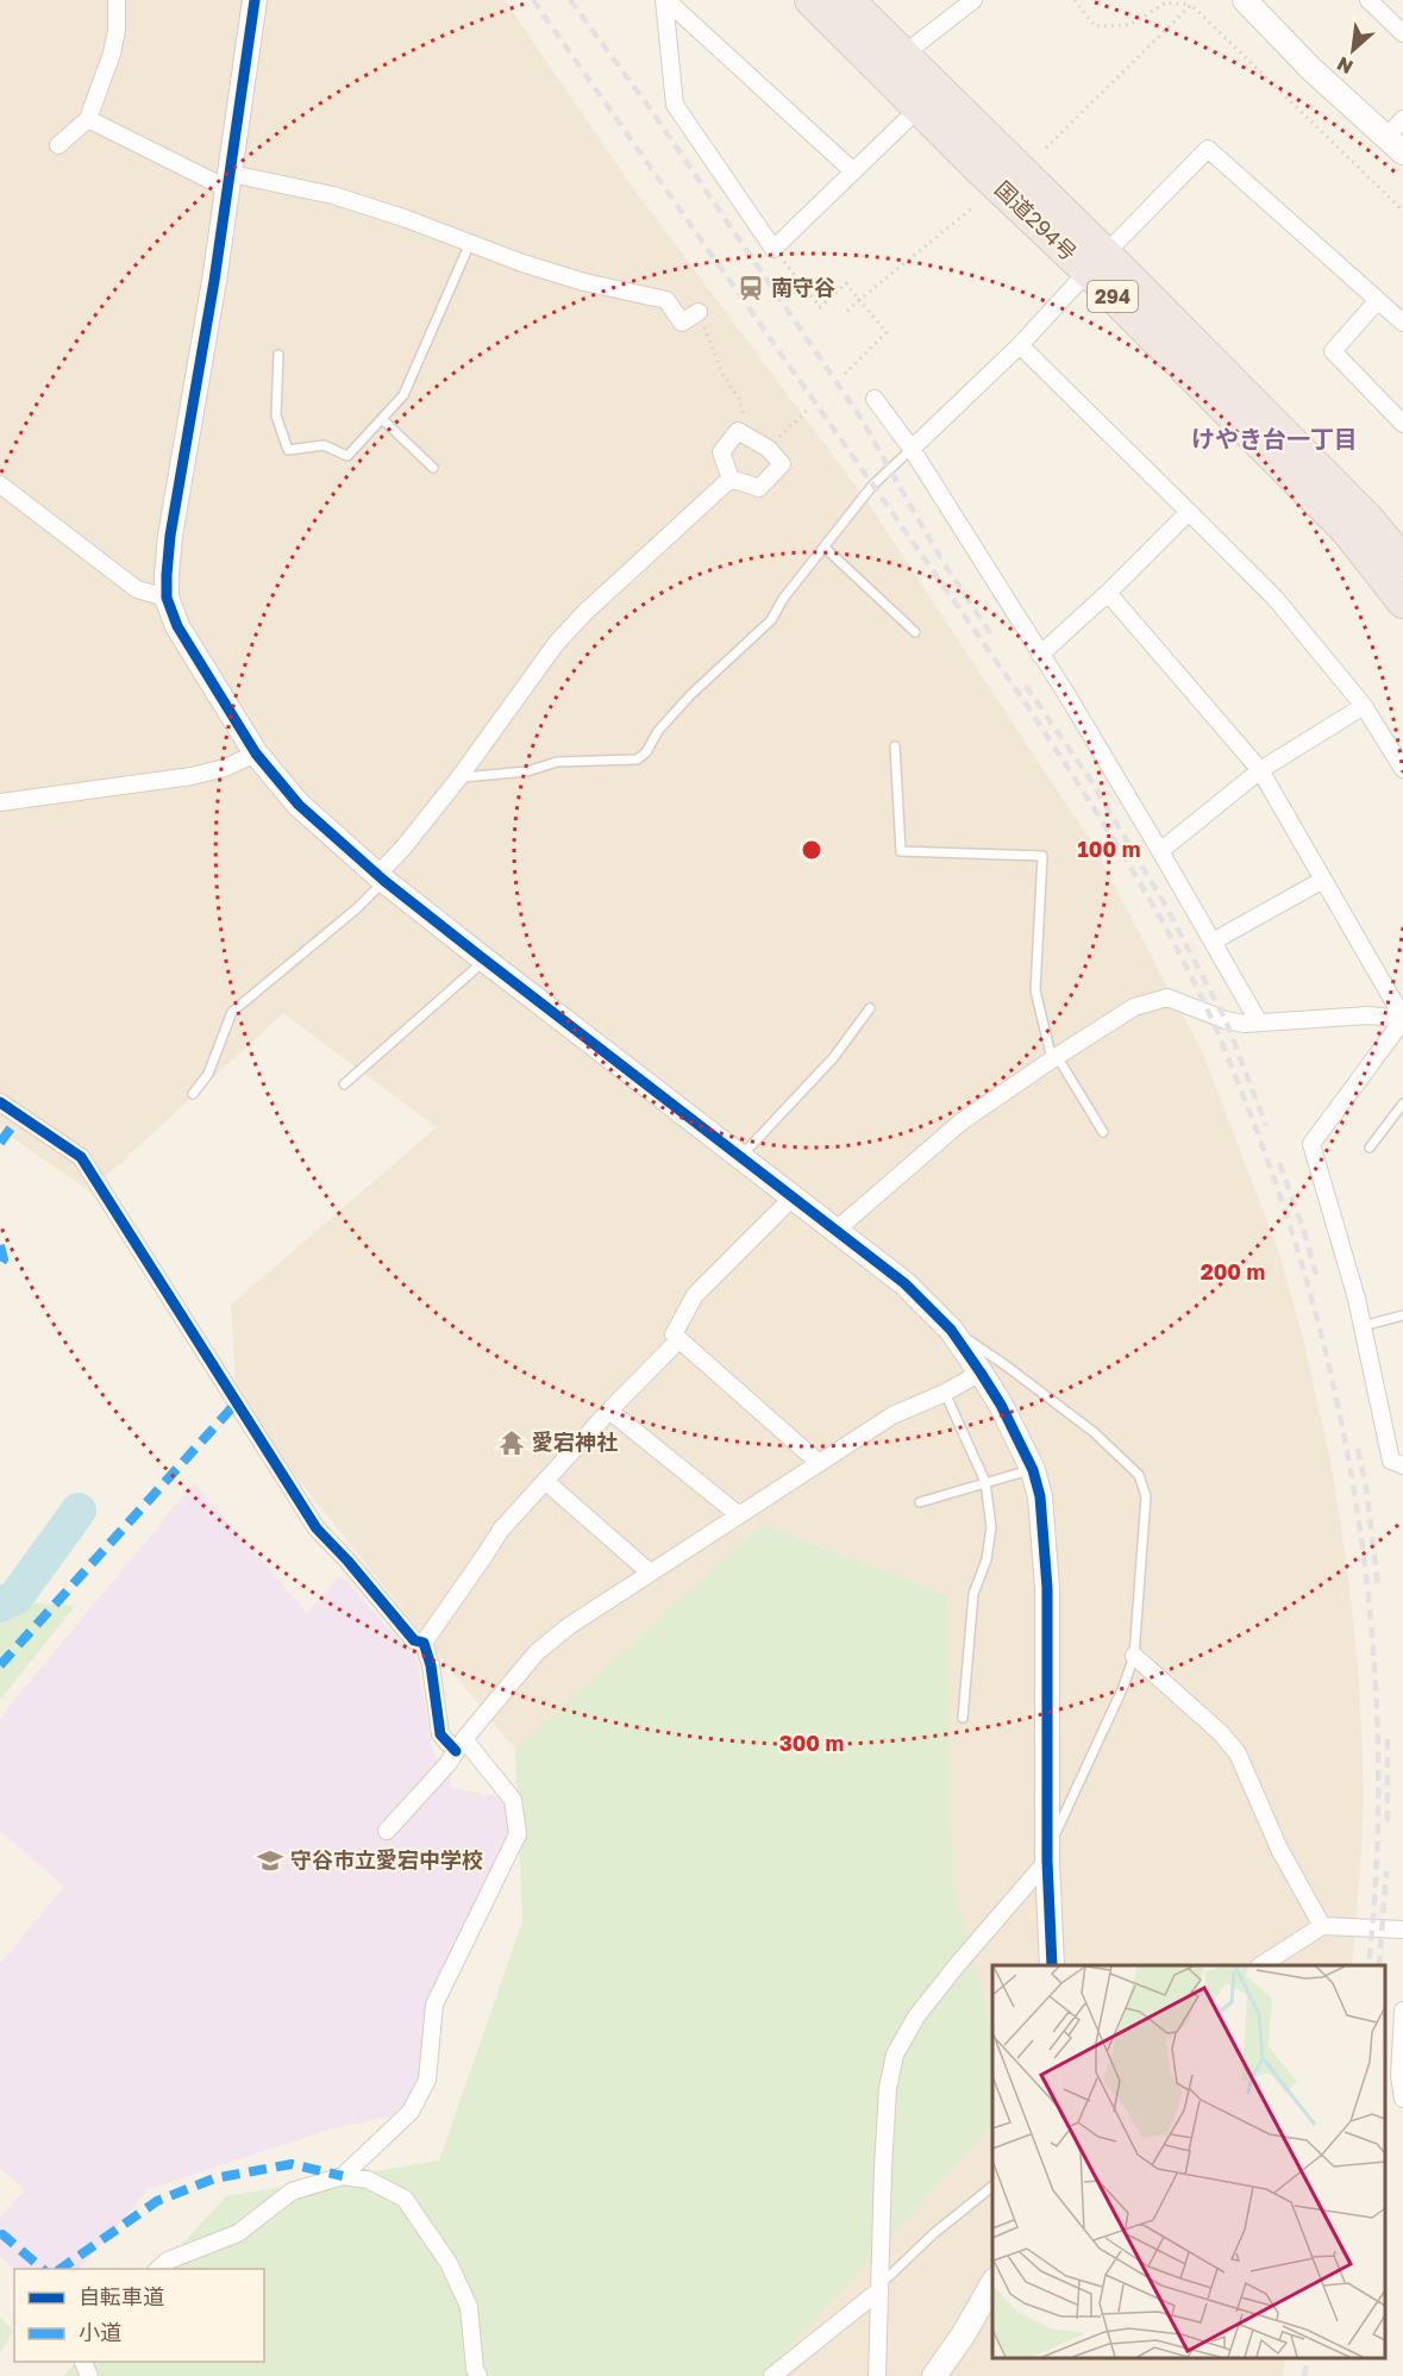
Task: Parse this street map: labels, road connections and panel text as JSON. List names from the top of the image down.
{
  "streets": {
    "highway": ["国道294号", "294"]
  },
  "districts": ["けやき台一丁目"],
  "places": {
    "station": ["南守谷"],
    "temple": ["愛宕神社"],
    "school or university": ["守谷市立愛宕中学校"]
  },
  "legend": ["自転車道", "小道"],
  "north": "bottom left",
  "rings": ["100 m", "200 m", "300 m"]
}
